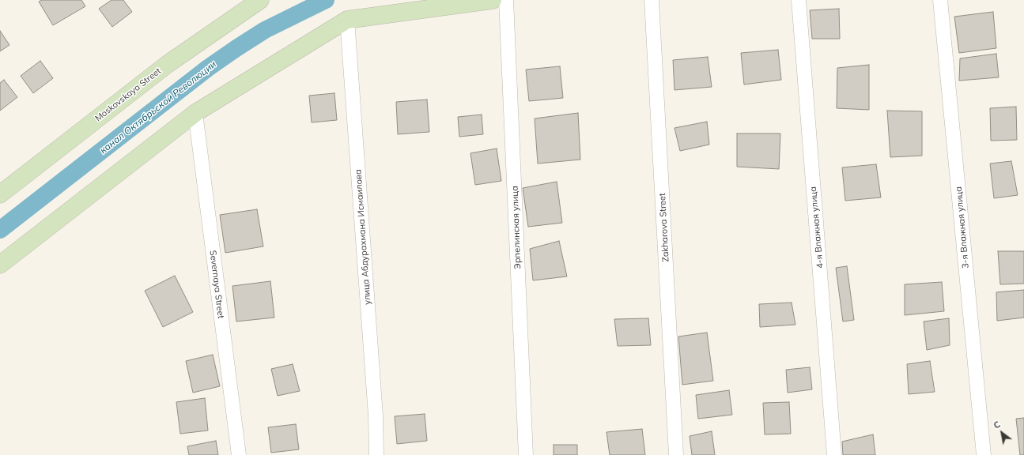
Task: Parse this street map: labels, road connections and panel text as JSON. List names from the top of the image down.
{
  "streets": {
    "main road": ["Moskovskaya Street"],
    "street": [
      "Эрпелинская улица",
      "Zakharova Street",
      "4-я Влажная улица",
      "3-я Влажная улица",
      "улица Абдурахмана Исмаилова",
      "Severnaya Street"
    ]
  },
  "water": ["канал Октябрьской Революции"],
  "north": "top left"
}
